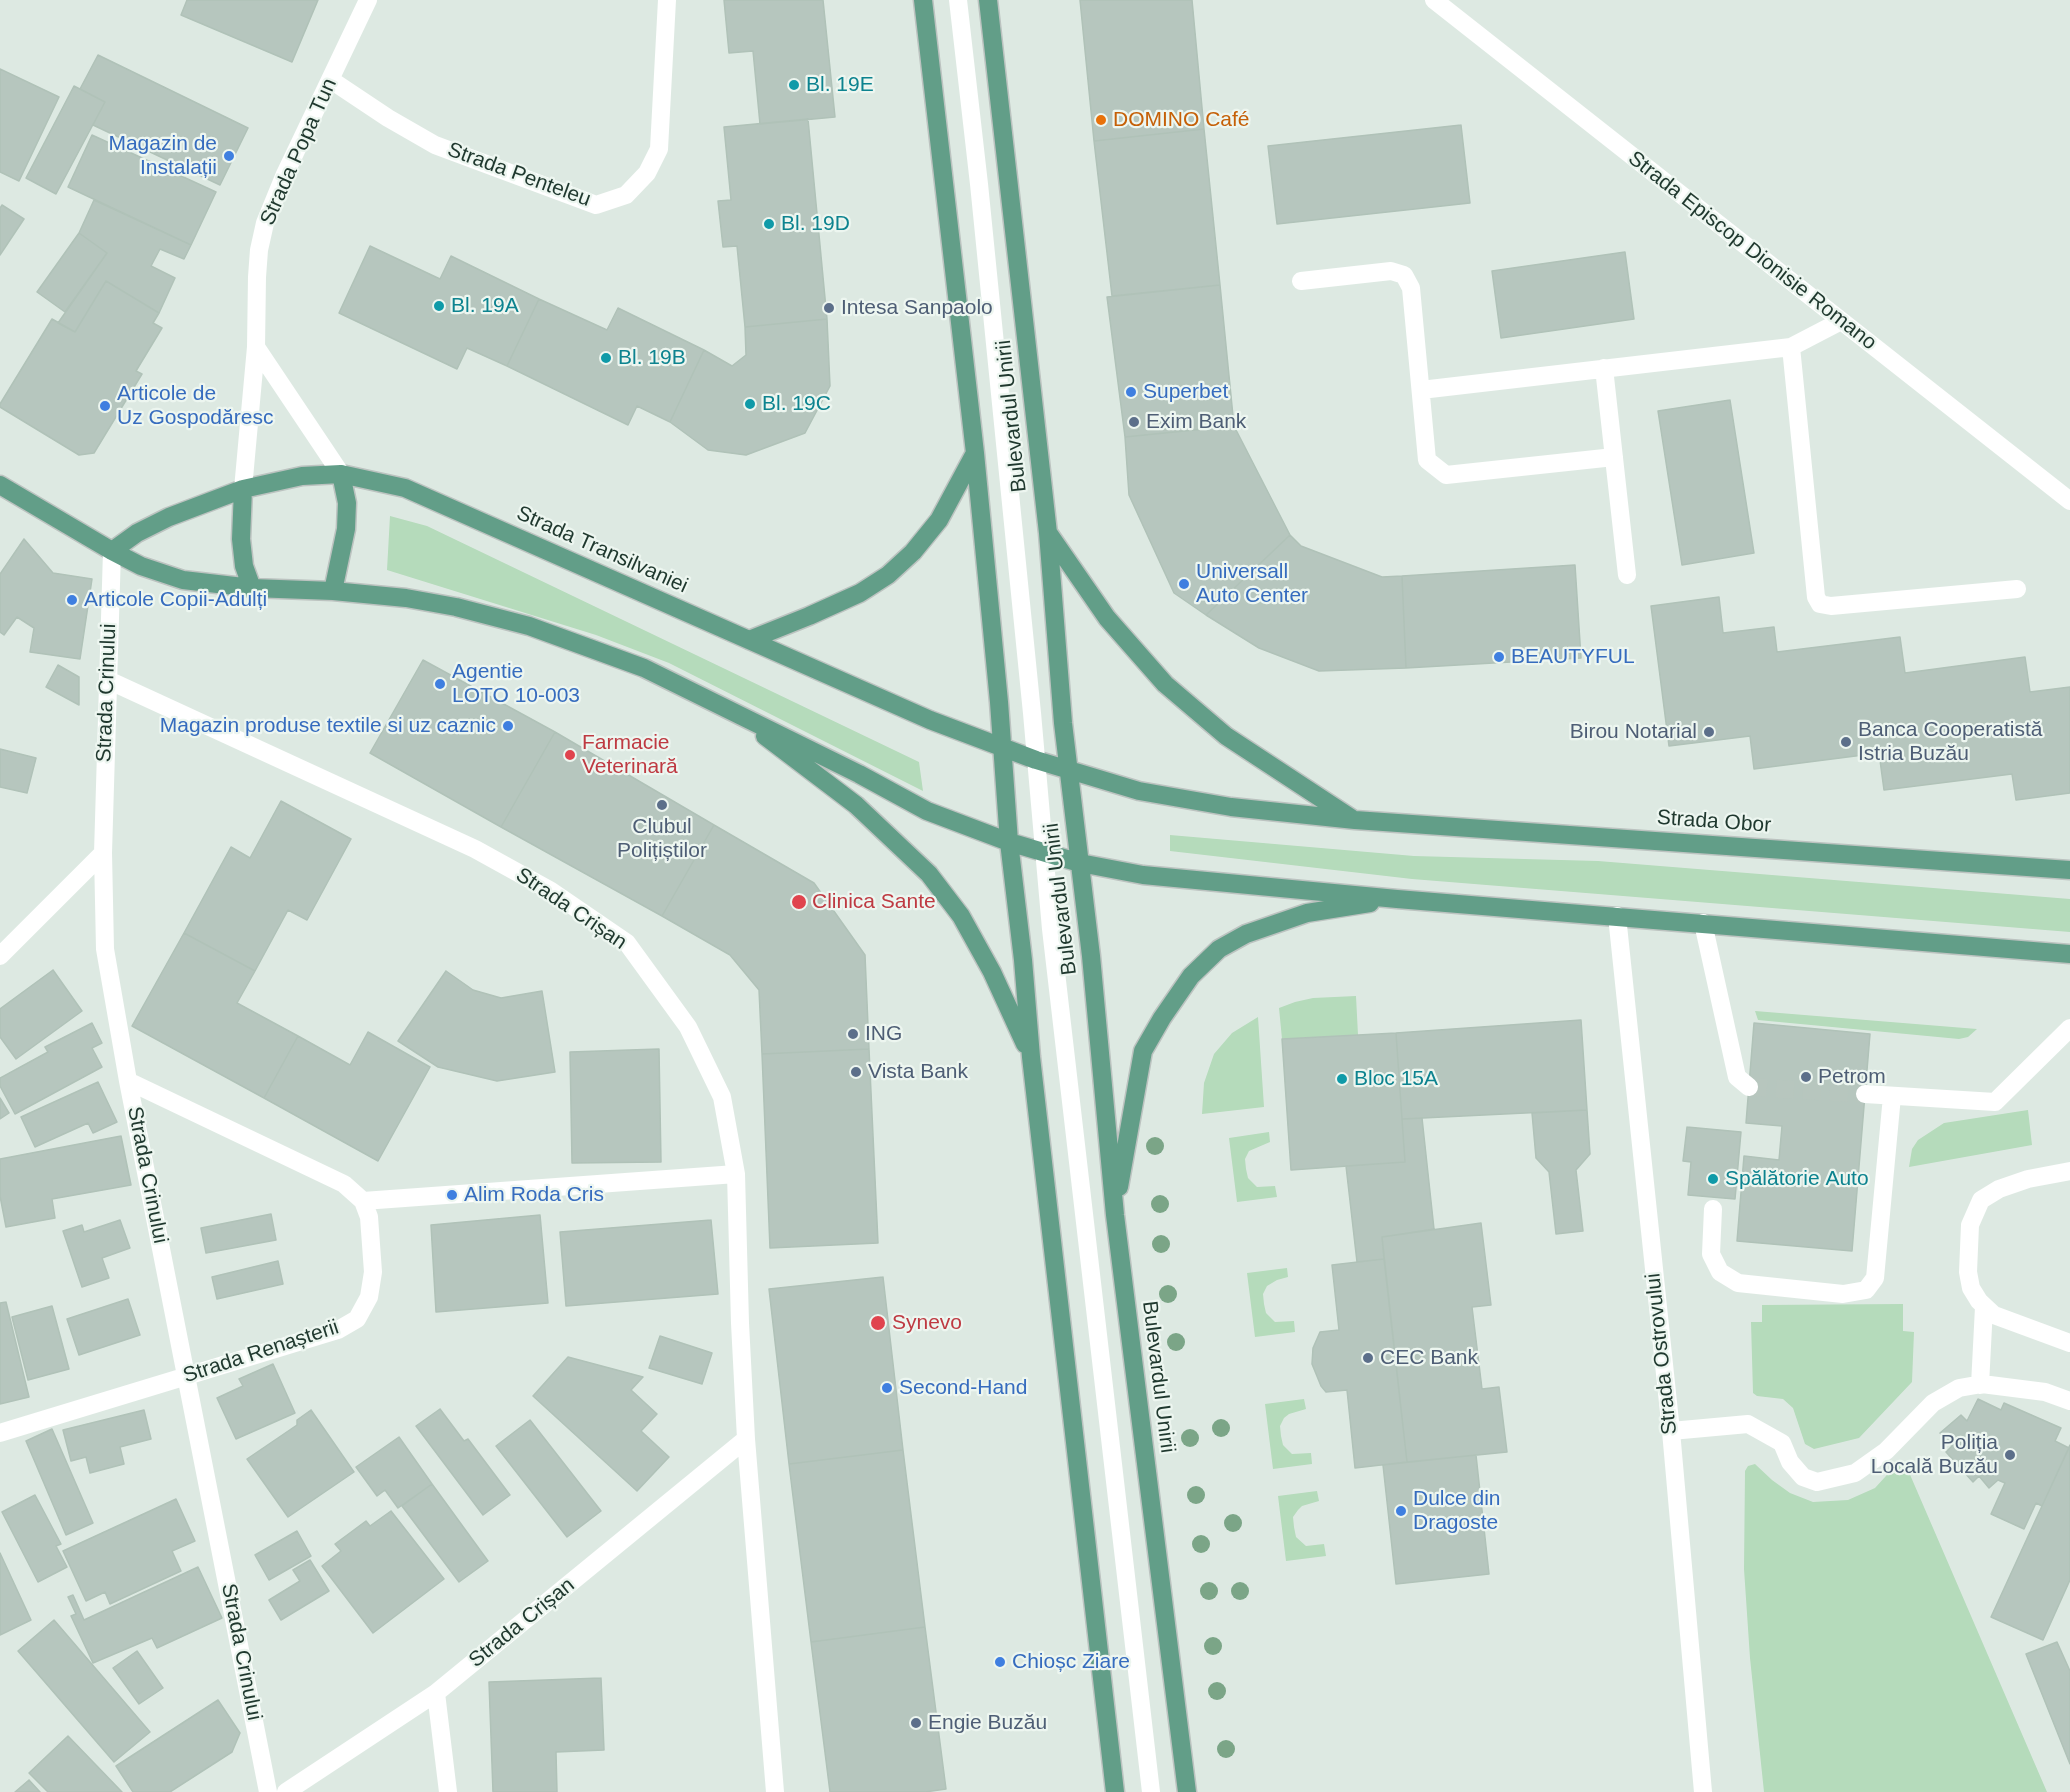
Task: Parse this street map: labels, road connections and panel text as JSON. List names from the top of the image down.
{
  "streets": {
    "main road": ["Bulevardul Unirii", "Strada Transilvaniei", "Strada Obor"],
    "street": [
      "Strada Popa Tun",
      "Strada Penteleu",
      "Strada Episcop Dionisie Romano",
      "Strada Crinului",
      "Strada Crișan",
      "Strada Renașterii",
      "Strada Ostrovului"
    ]
  },
  "crossings": [
    ["Strada Popa Tun", "Strada Penteleu"],
    ["Strada Popa Tun", "Strada Transilvaniei"],
    ["Bulevardul Unirii", "Strada Transilvaniei"],
    ["Bulevardul Unirii", "Strada Obor"],
    ["Strada Transilvaniei", "Strada Crinului"],
    ["Strada Transilvaniei", "Strada Obor"],
    ["Strada Crinului", "Strada Crișan"],
    ["Strada Crinului", "Strada Renașterii"]
  ],
  "places": [
    "Bl. 19E",
    "DOMINO Café",
    "Magazin de Instalații",
    "Bl. 19D",
    "Bl. 19A",
    "Intesa Sanpaolo",
    "Bl. 19B",
    "Superbet",
    "Bl. 19C",
    "Articole de Uz Gospodăresc",
    "Exim Bank",
    "Universall Auto Center",
    "Articole Copii-Adulți",
    "BEAUTYFUL",
    "Agentie LOTO 10-003",
    "Magazin produse textile si uz caznic",
    "Birou Notarial",
    "Banca Cooperatistă Istria Buzău",
    "Farmacie Veterinară",
    "Clubul Polițiștilor",
    "Clinica Sante",
    "ING",
    "Vista Bank",
    "Petrom",
    "Bloc 15A",
    "Spălătorie Auto",
    "Alim Roda Cris",
    "Synevo",
    "CEC Bank",
    "Second-Hand",
    "Poliția Locală Buzău",
    "Dulce din Dragoste",
    "Chioșc Ziare",
    "Engie Buzău"
  ]
}
